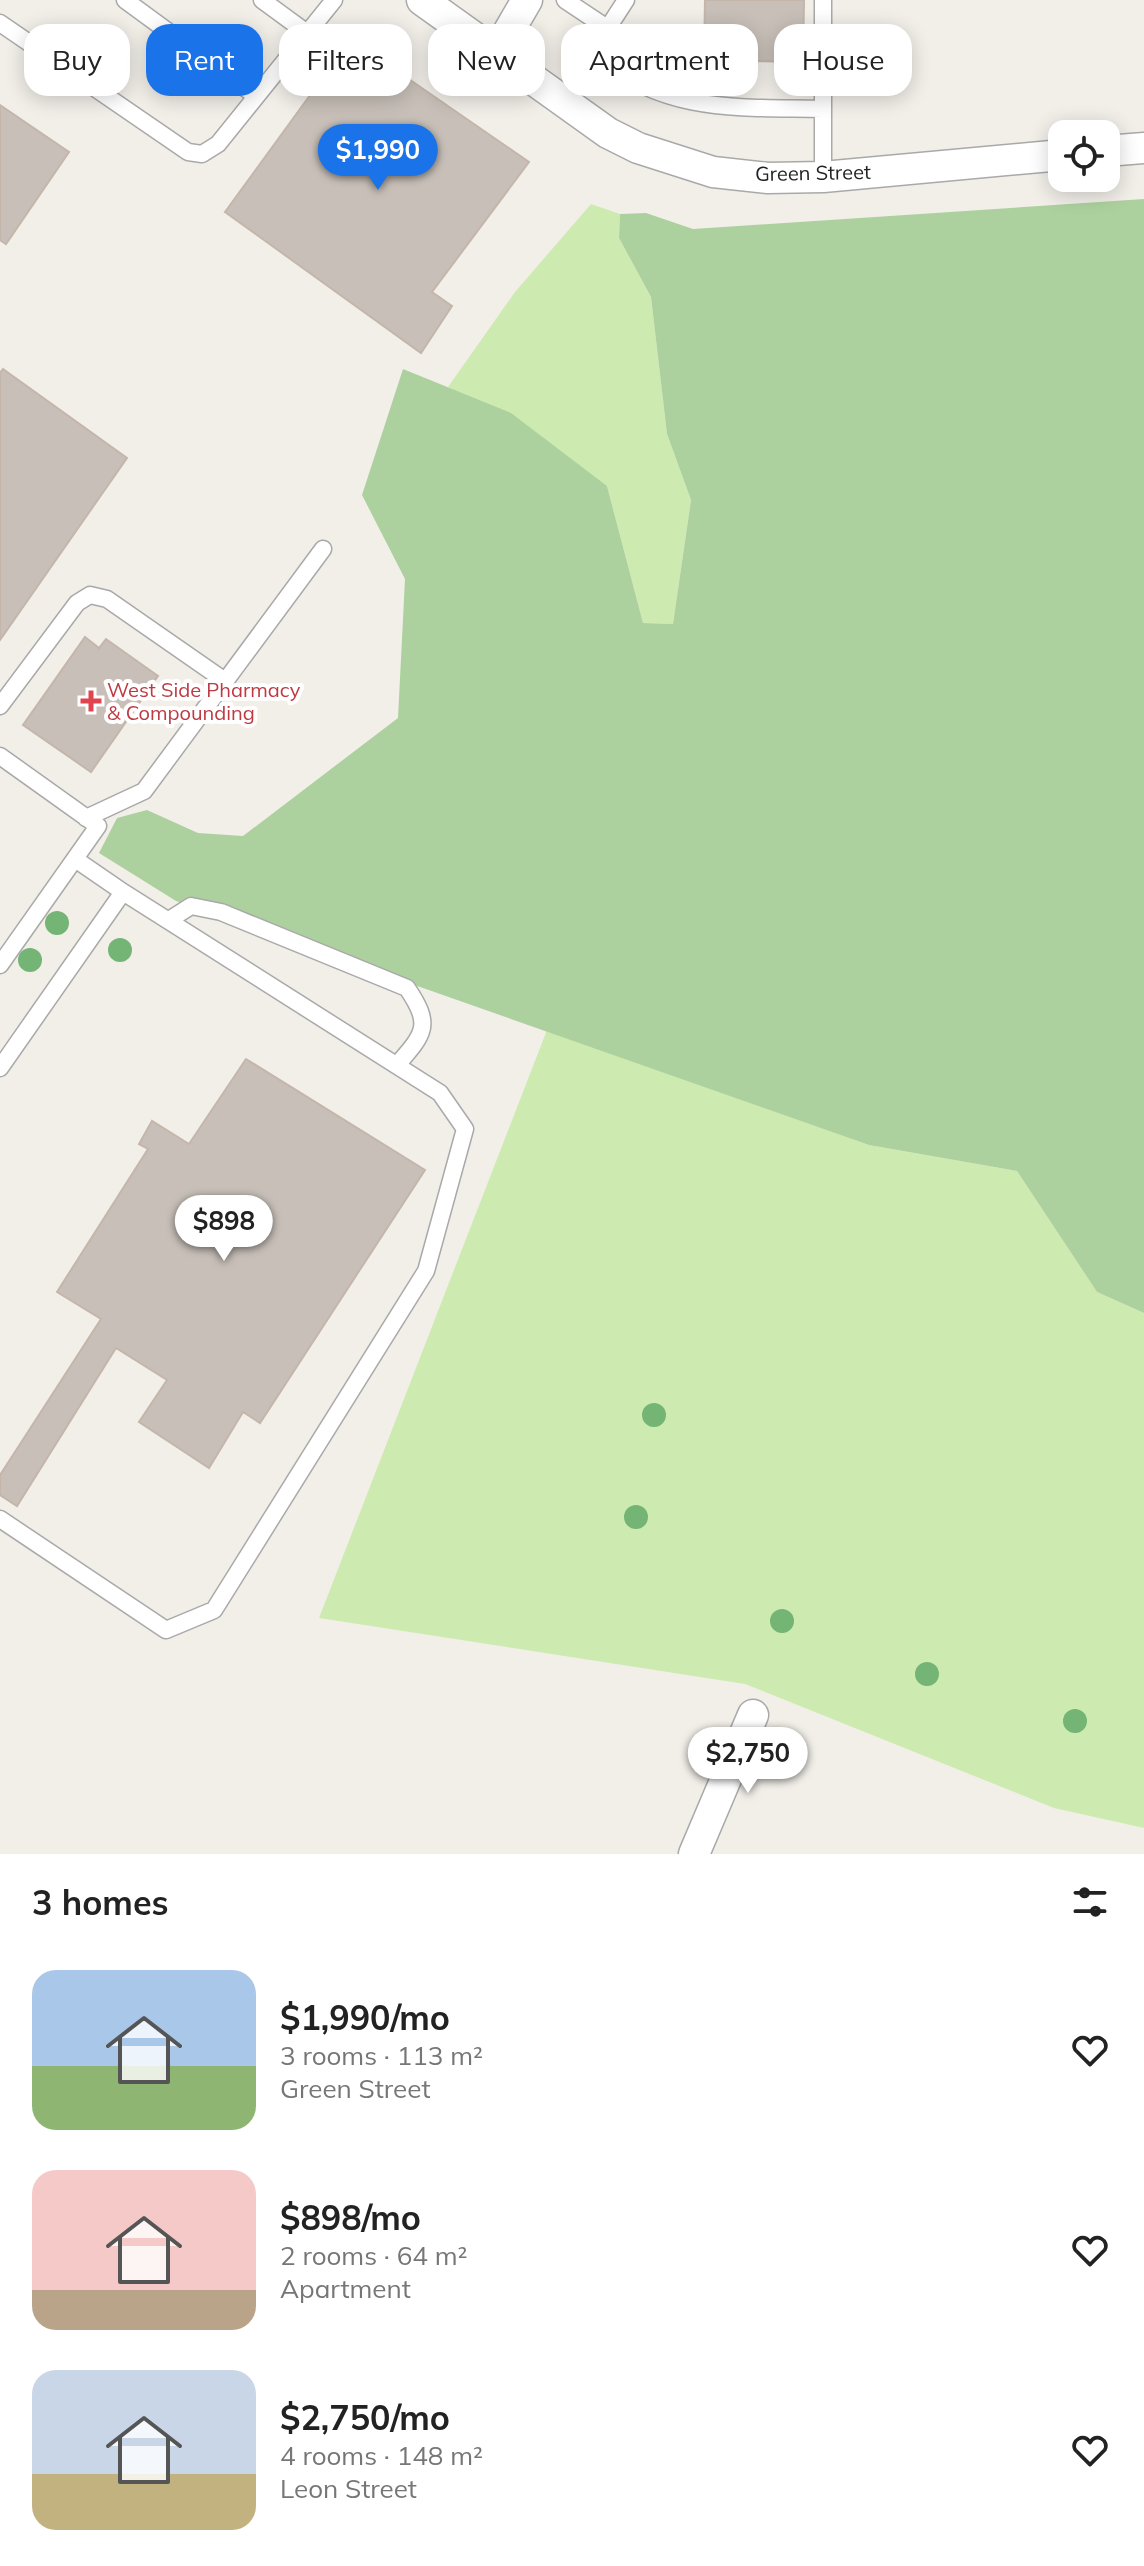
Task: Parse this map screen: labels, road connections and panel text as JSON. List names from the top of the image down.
{
  "streets": {
    "street": ["Green Street"]
  },
  "places": {
    "health": ["West Side Pharmacy & Compounding"]
  },
  "page": {
    "chip": [
      "Buy",
      "Rent",
      "Filters",
      "New",
      "Apartment",
      "House"
    ],
    "price": ["$1,990", "$898", "$2,750"],
    "heading": "3 homes",
    "list": [
      {
        "name": "$1,990/mo",
        "note": "3 rooms · 113 m² · Green Street"
      },
      {
        "name": "$898/mo",
        "note": "2 rooms · 64 m² · Apartment"
      },
      {
        "name": "$2,750/mo",
        "note": "4 rooms · 148 m² · Leon Street"
      }
    ]
  }
}
